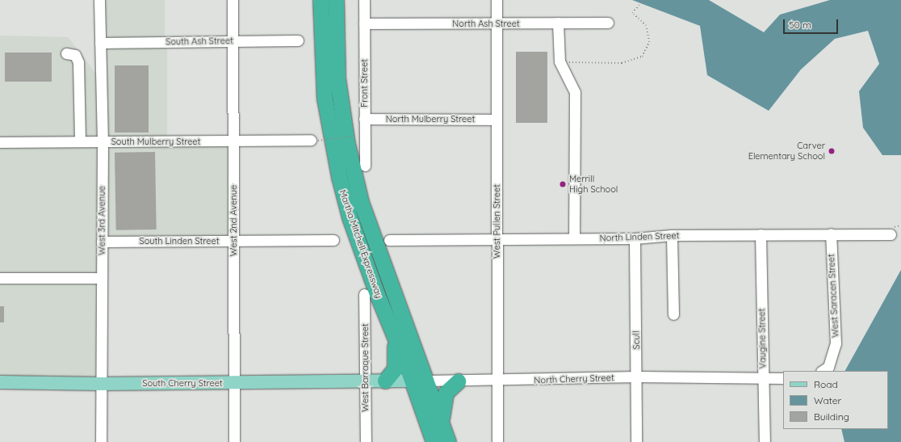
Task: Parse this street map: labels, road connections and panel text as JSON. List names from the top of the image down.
{
  "streets": {
    "highway": ["Martha Mitchell Expressway"],
    "main road": ["North Cherry Street", "South Cherry Street"],
    "street": [
      "North Ash Street",
      "South Ash Street",
      "Front Street",
      "North Mulberry Street",
      "South Mulberry Street",
      "West 3rd Avenue",
      "West 2nd Avenue",
      "West Pullen Street",
      "North Linden Street",
      "South Linden Street",
      "West Saracen Street",
      "Vaugine Street",
      "Scull",
      "West Barraque Street"
    ]
  },
  "crossings": [
    ["North Ash Street", "Front Street"],
    ["North Ash Street", "West Pullen Street"],
    ["South Ash Street", "West 3rd Avenue"],
    ["South Ash Street", "West 2nd Avenue"],
    ["Front Street", "North Mulberry Street"],
    ["North Mulberry Street", "West Pullen Street"],
    ["South Mulberry Street", "West 3rd Avenue"],
    ["South Mulberry Street", "West 2nd Avenue"],
    ["West 3rd Avenue", "South Linden Street"],
    ["West 3rd Avenue", "South Cherry Street"],
    ["West 2nd Avenue", "South Linden Street"],
    ["West 2nd Avenue", "South Cherry Street"],
    ["West Pullen Street", "North Linden Street"],
    ["West Pullen Street", "North Cherry Street"],
    ["North Linden Street", "West Saracen Street"],
    ["North Linden Street", "Vaugine Street"],
    ["North Linden Street", "Scull"],
    ["Martha Mitchell Expressway", "North Cherry Street"],
    ["Vaugine Street", "North Cherry Street"],
    ["Scull", "North Cherry Street"],
    ["West Barraque Street", "North Cherry Street"],
    ["West Barraque Street", "South Cherry Street"],
    ["North Cherry Street", "South Cherry Street"]
  ],
  "places": ["Carver Elementary School", "Merrill High School"],
  "legend": ["Road", "Water", "Building"],
  "scale_bar": "50 m"
}
